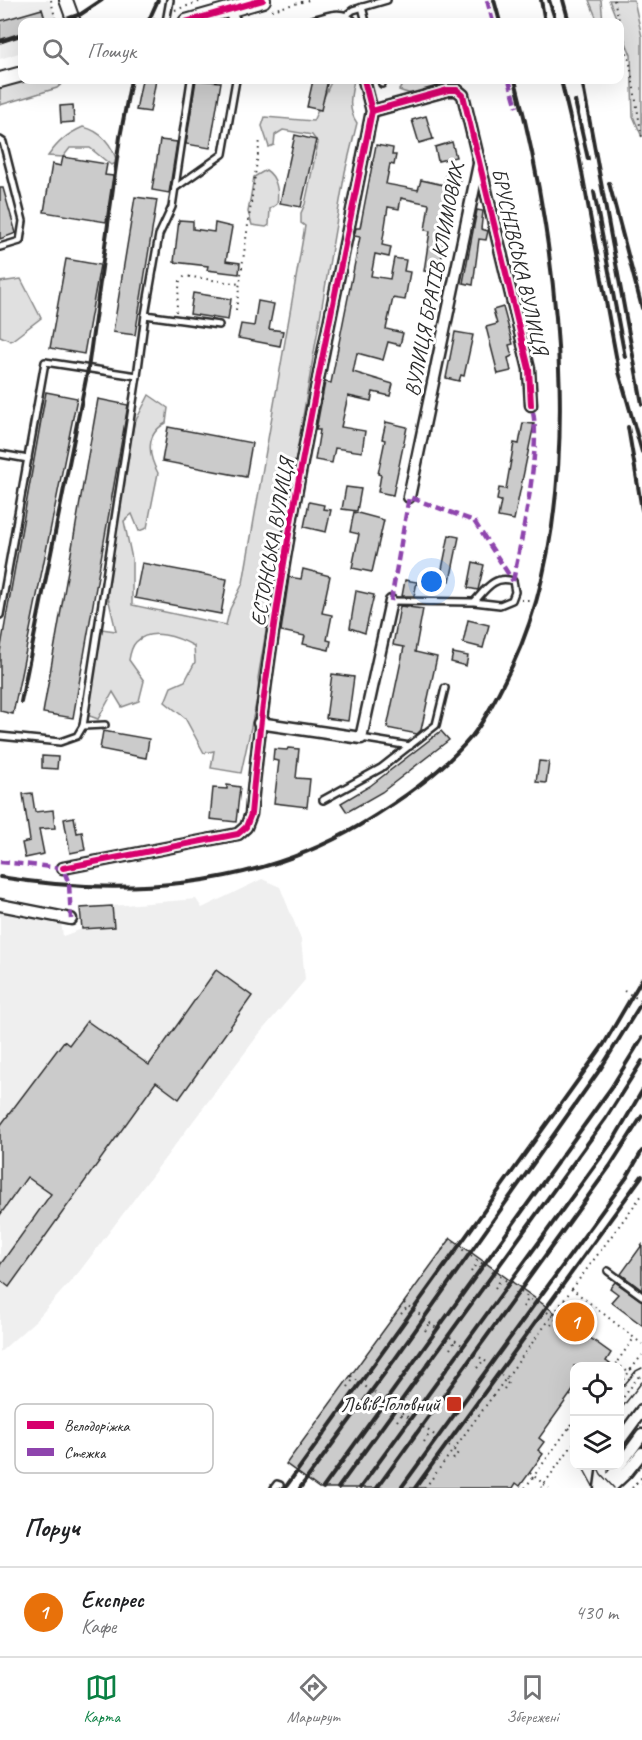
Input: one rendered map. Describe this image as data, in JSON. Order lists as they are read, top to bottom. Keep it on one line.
{"streets":{"street":["БРУСНІВСЬКА ВУЛИЦЯ","ВУЛИЦЯ БРАТІВ КЛИМОВИХ","ЕСТОНСЬКА ВУЛИЦЯ"]},"crossings":[["БРУСНІВСЬКА ВУЛИЦЯ","ВУЛИЦЯ БРАТІВ КЛИМОВИХ"],["ВУЛИЦЯ БРАТІВ КЛИМОВИХ","ЕСТОНСЬКА ВУЛИЦЯ"]],"places":{"transit":["Львів-Головний"]},"legend":["Велодоріжка","Стежка"],"page":{"search":"Пошук","pins":"1","heading":"Поруч","list":[{"mark":"1","name":"Експрес","note":"Кафе","value":"430 m"}],"nav":["Карта","Маршрут","Збережені"]}}
